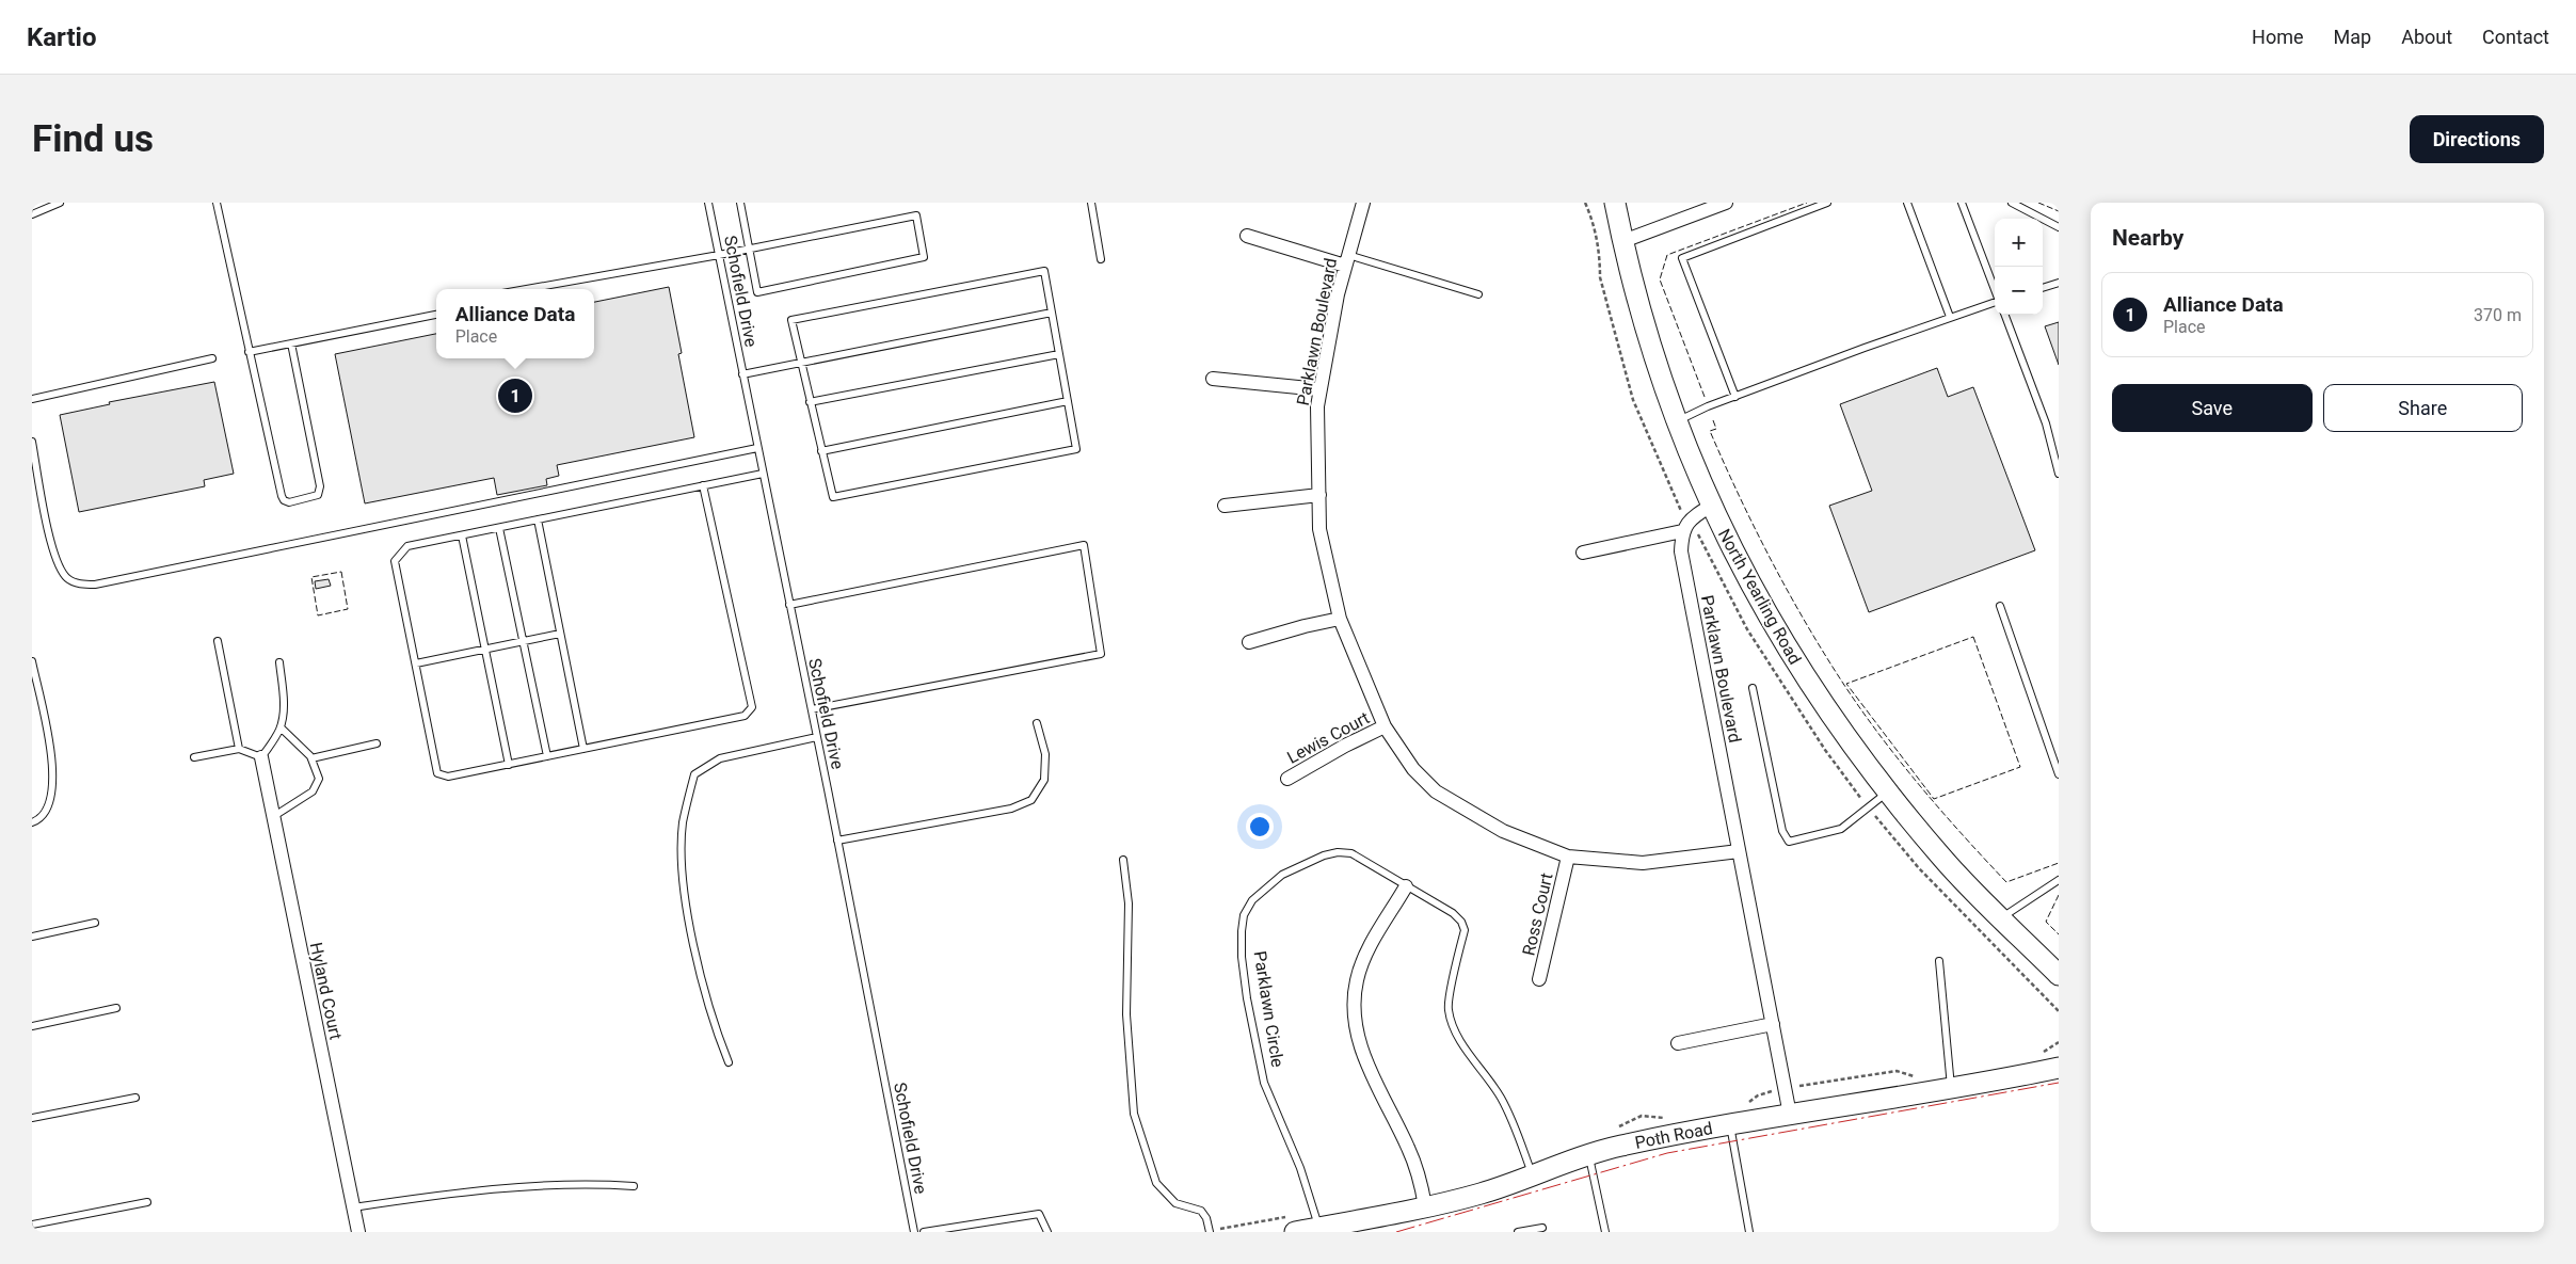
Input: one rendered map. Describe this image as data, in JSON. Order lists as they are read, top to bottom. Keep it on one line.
{"streets":{"main road":["North Yearling Road","Poth Road"],"street":["Parklawn Boulevard","Lewis Court","Ross Court","Hyland Court"],"lane":["Schofield Drive","Parklawn Circle"]},"crossings":[["Parklawn Boulevard","Lewis Court"],["Parklawn Boulevard","Ross Court"],["Parklawn Boulevard","Poth Road"],["Parklawn Circle","Poth Road"]],"page":{"header":"Kartio","nav":["Home","Map","About","Contact"],"buttons":["Directions",["Save","Share"]],"title":"Find us","heading":"Nearby","map_buttons":["+","−"],"list":[{"mark":"1","name":"Alliance Data","note":"Place","value":"370 m"}],"popup":["Alliance Data","Place"],"pins":"1"}}
